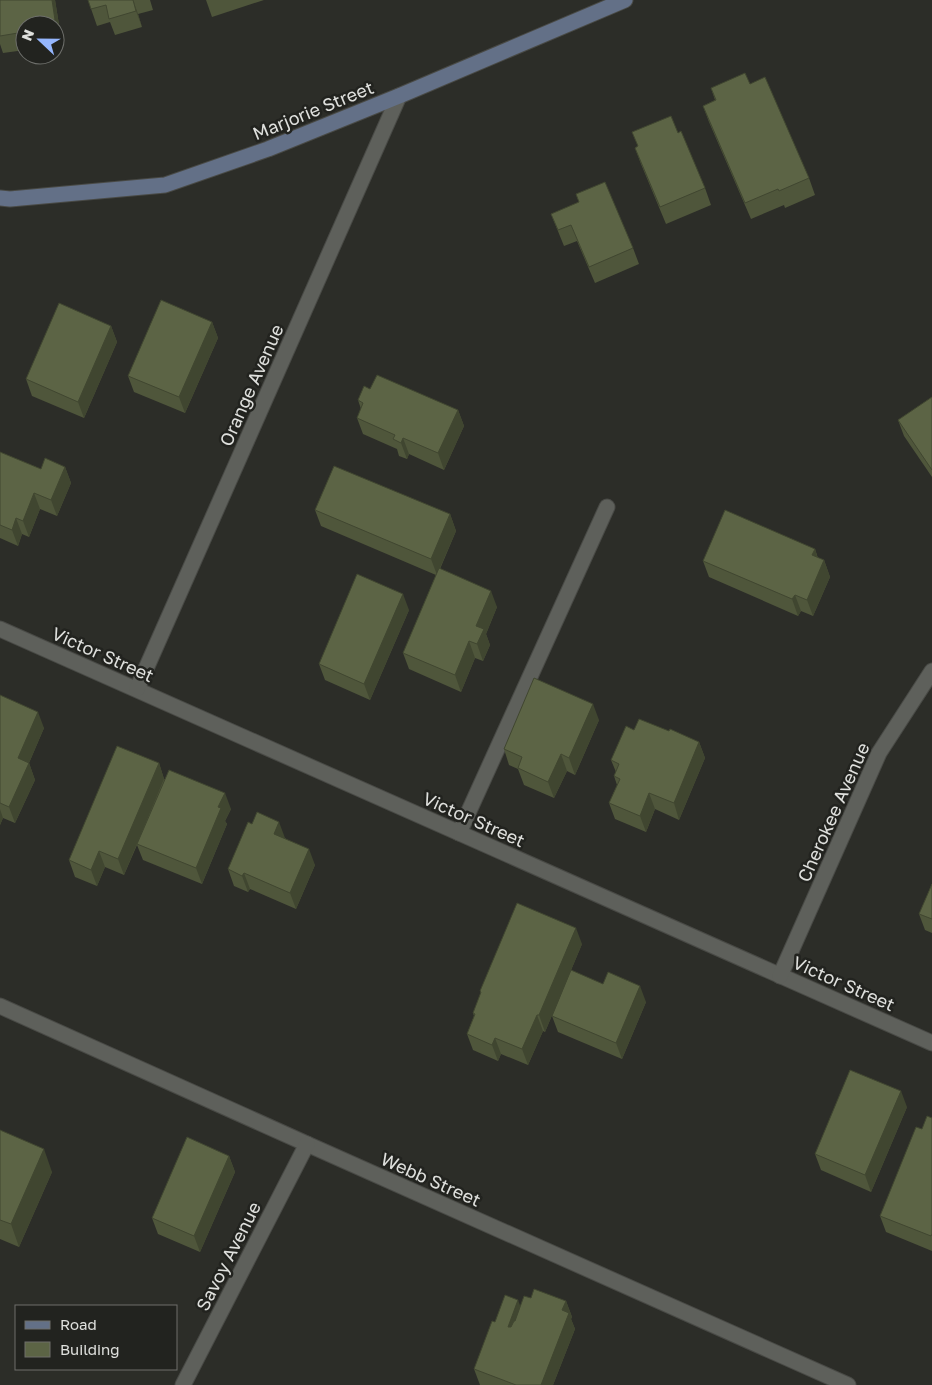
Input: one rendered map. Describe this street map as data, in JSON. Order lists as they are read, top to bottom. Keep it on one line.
{"streets":{"street":["Marjorie Street","Orange Avenue","Victor Street","Cherokee Avenue","Webb Street","Savoy Avenue"]},"crossings":[["Marjorie Street","Orange Avenue"],["Orange Avenue","Victor Street"],["Victor Street","Cherokee Avenue"],["Webb Street","Savoy Avenue"]],"legend":["Road","Building"],"north":"left"}
